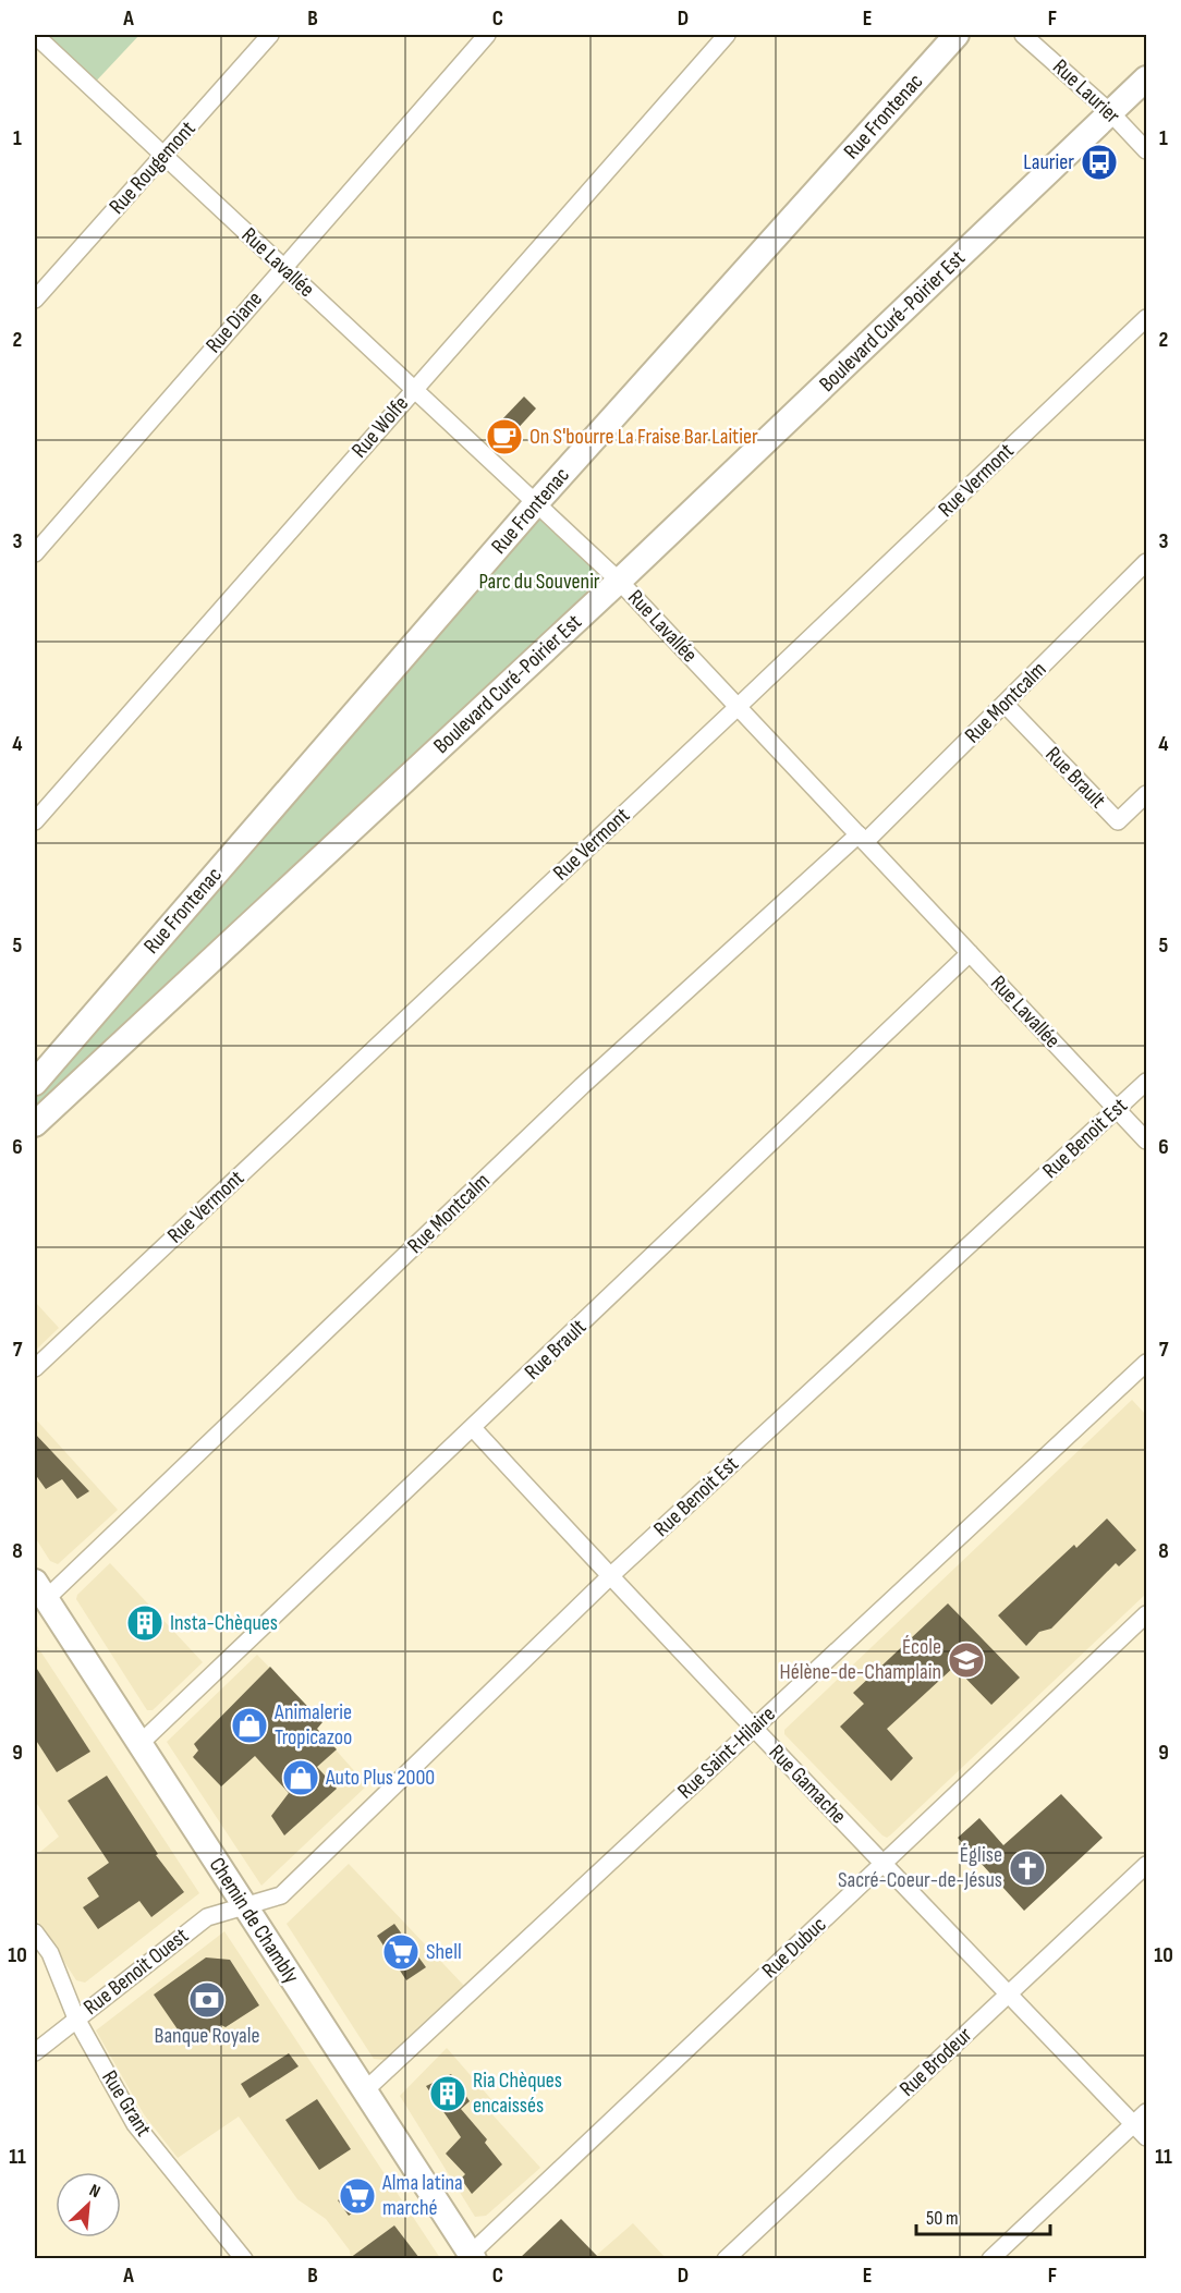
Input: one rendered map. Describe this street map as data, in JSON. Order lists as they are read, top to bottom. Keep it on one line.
{"streets":{"main road":["Rue Frontenac","Boulevard Curé-Poirier Est","Chemin de Chambly"],"street":["Rue Laurier","Rue Rougemont","Rue Lavallée","Rue Diane","Rue Wolfe","Rue Vermont","Rue Montcalm","Rue Brault","Rue Benoit Est","Rue Saint-Hilaire","Rue Gamache","Rue Dubuc","Rue Benoit Ouest","Rue Brodeur","Rue Grant"]},"crossings":[["Rue Laurier","Boulevard Curé-Poirier Est"],["Rue Frontenac","Rue Lavallée"],["Rue Rougemont","Rue Lavallée"],["Rue Lavallée","Boulevard Curé-Poirier Est"],["Rue Lavallée","Rue Diane"],["Rue Lavallée","Rue Wolfe"],["Rue Lavallée","Rue Vermont"],["Rue Lavallée","Rue Montcalm"],["Rue Lavallée","Rue Brault"],["Rue Lavallée","Rue Benoit Est"],["Rue Montcalm","Rue Brault"],["Rue Montcalm","Chemin de Chambly"],["Rue Brault","Rue Gamache"],["Rue Brault","Chemin de Chambly"],["Rue Benoit Est","Rue Gamache"],["Rue Benoit Est","Chemin de Chambly"],["Rue Benoit Est","Rue Benoit Ouest"],["Rue Saint-Hilaire","Rue Gamache"],["Rue Saint-Hilaire","Chemin de Chambly"],["Rue Gamache","Rue Dubuc"],["Rue Gamache","Rue Brodeur"],["Chemin de Chambly","Rue Dubuc"],["Chemin de Chambly","Rue Benoit Ouest"],["Rue Benoit Ouest","Rue Grant"]],"parks":["Parc du Souvenir"],"places":{"bus stop":["Laurier"],"cafe":["On S'bourre La Fraise Bar Laitier"],"building":["Insta-Chèques","Ria Chèques encaissés"],"school or university":["École Hélène-de-Champlain"],"shop":["Animalerie Tropicazoo","Auto Plus 2000"],"church":["Église Sacré-Coeur-de-Jésus"],"supermarket":["Shell","Alma latina marché"],"bank":["Banque Royale"]},"scale_bar":"50 m","north":"top right","grid":{"columns":["A","B","C","D","E","F"],"rows":["1","2","3","4","5","6","7","8","9","10","11"]}}
